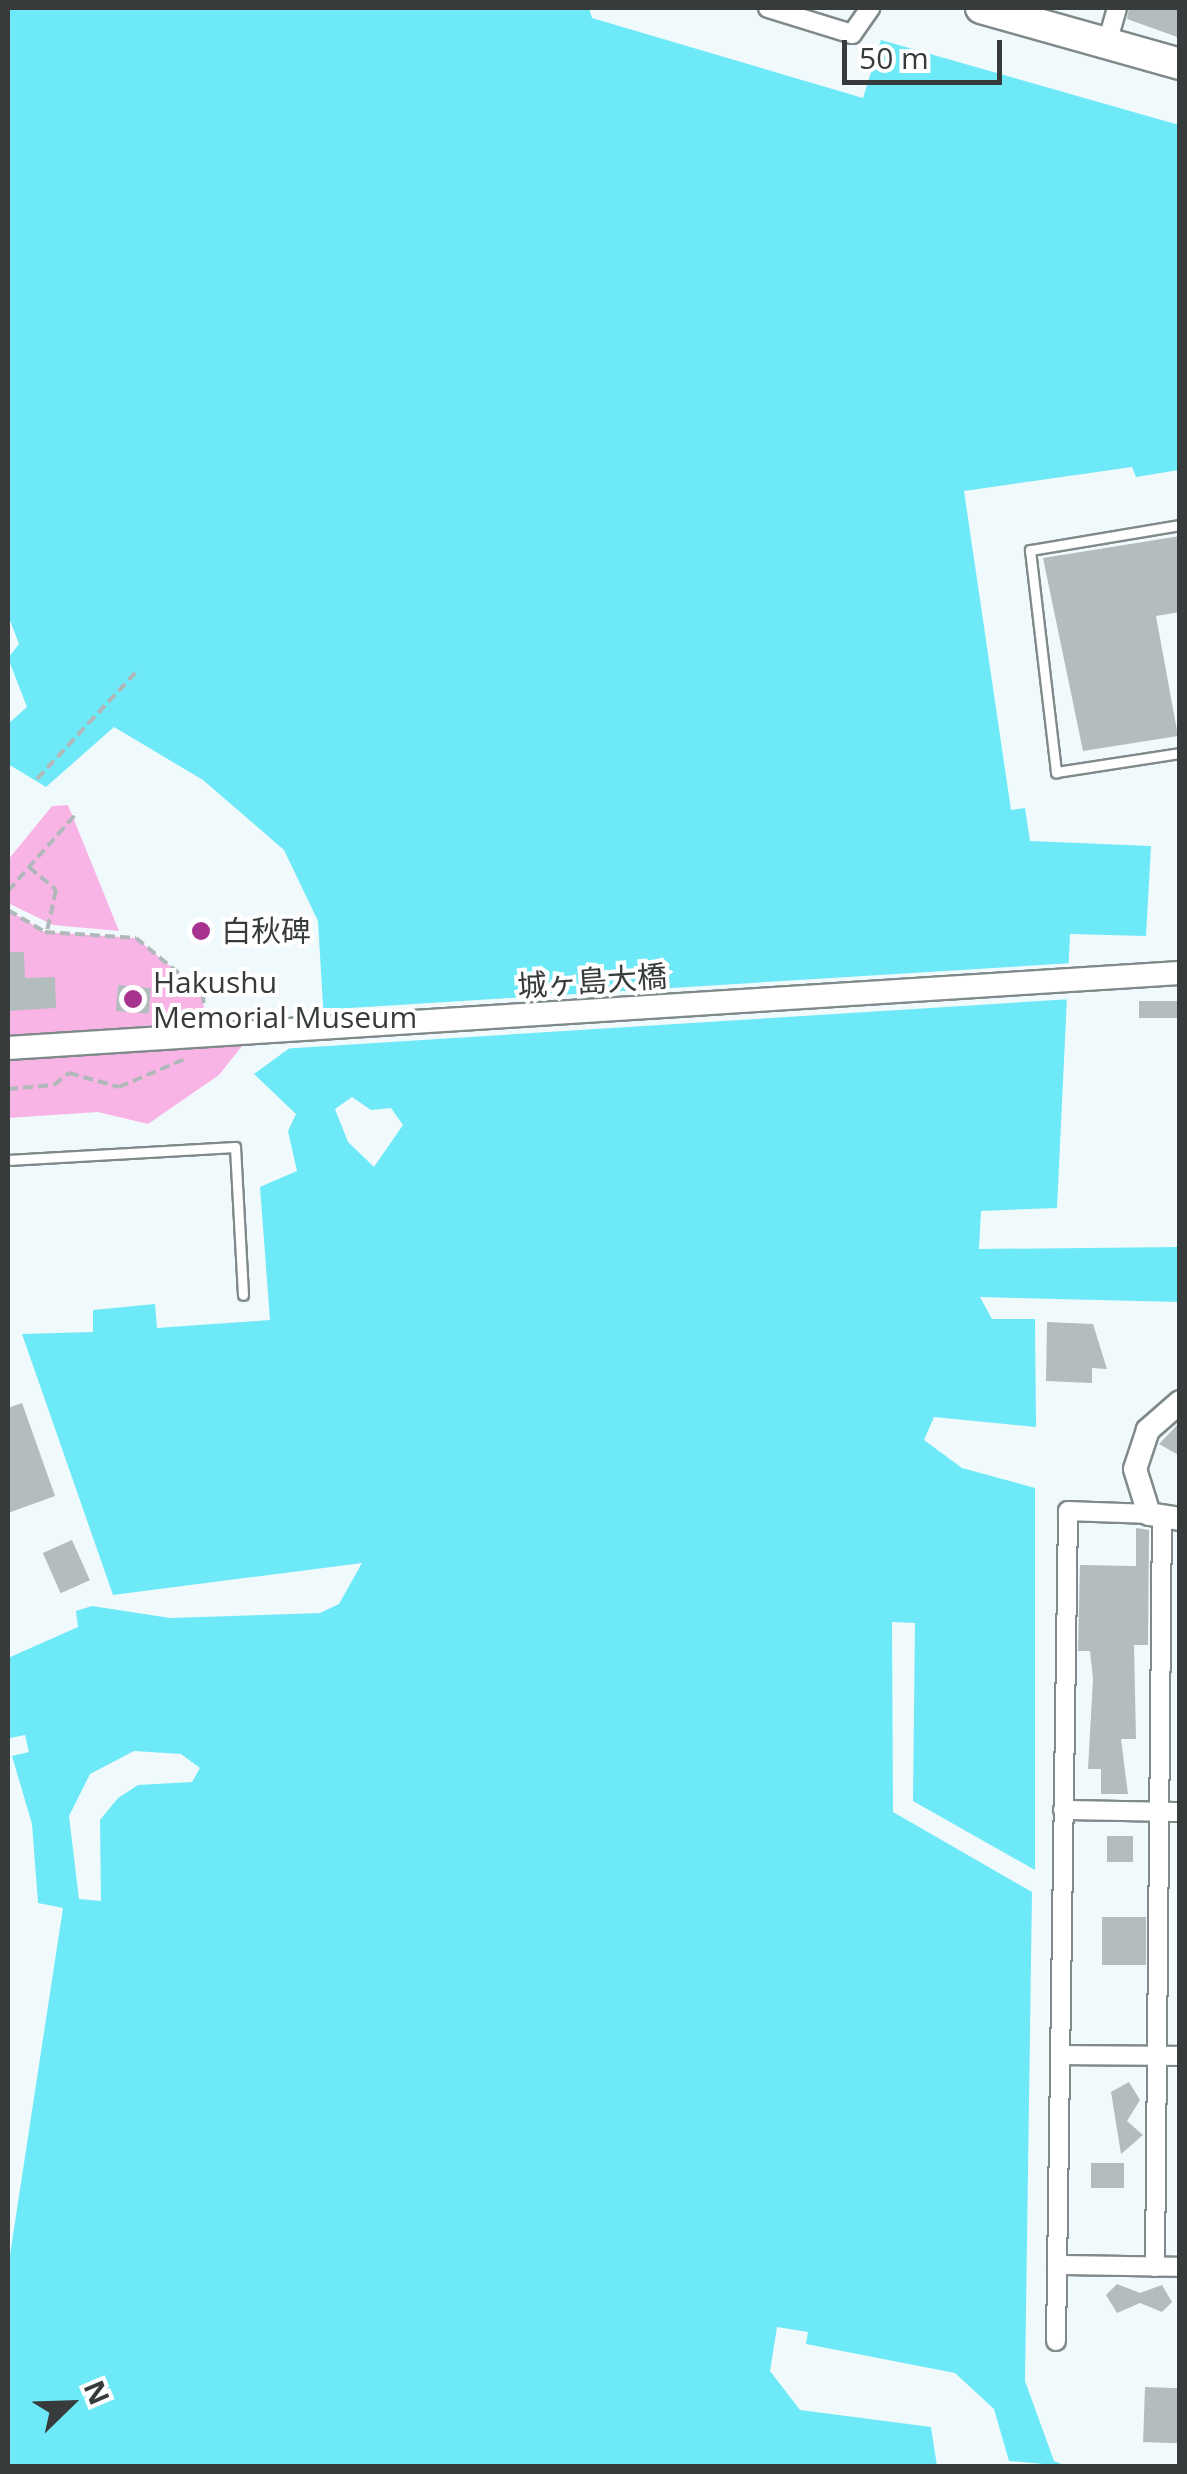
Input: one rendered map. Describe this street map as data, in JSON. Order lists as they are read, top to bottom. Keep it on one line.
{"streets":{"street":["城ヶ島大橋"]},"places":["白秋碑","Hakushu Memorial Museum"],"scale_bar":"50 m","north":"top right"}
